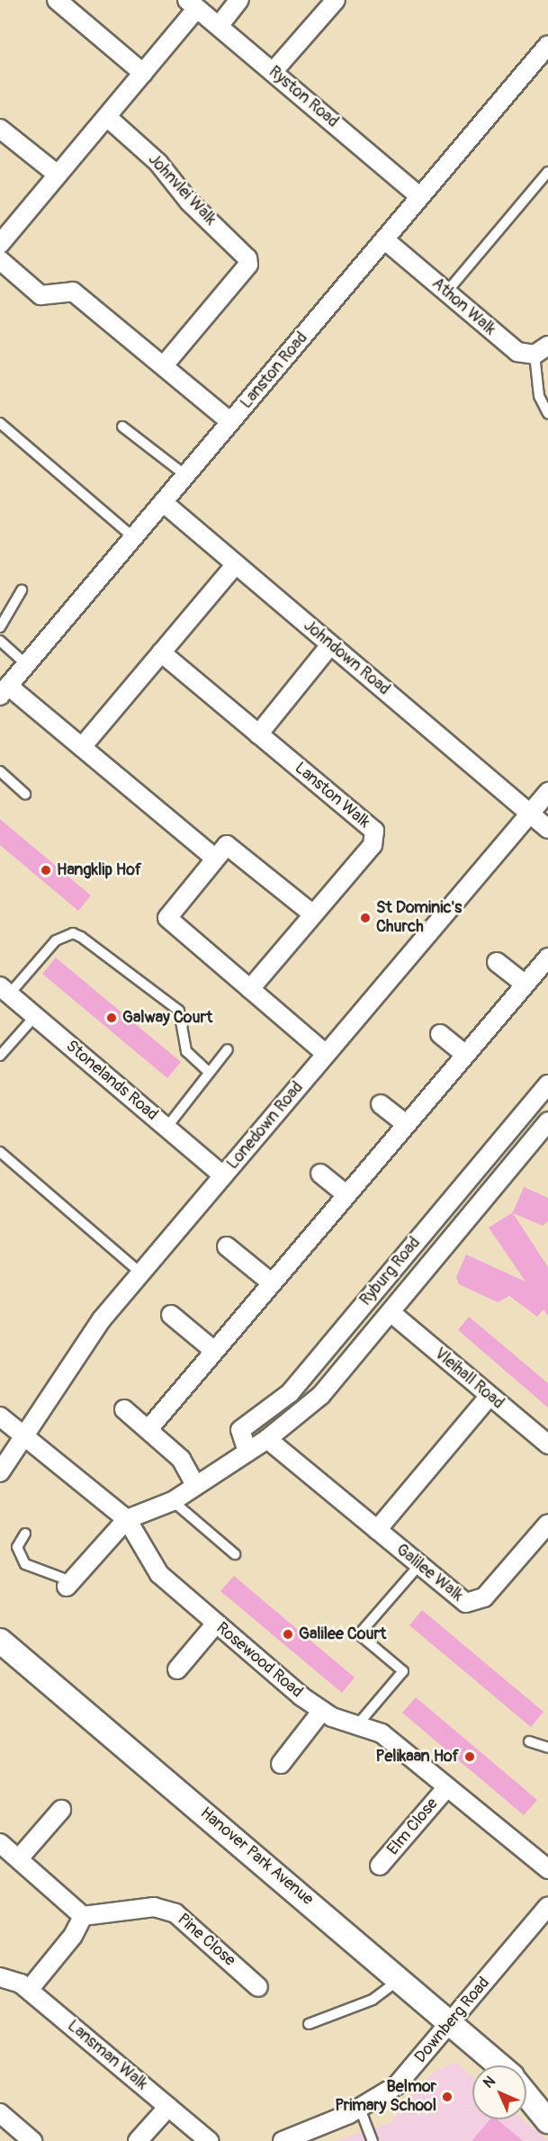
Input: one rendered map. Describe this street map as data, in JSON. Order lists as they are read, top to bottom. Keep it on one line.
{"streets":{"street":["Ryston Road","Johnvlei Walk","Athon Walk","Lanston Road","Johndown Road","Lanston Walk","Stonelands Road","Lonedown Road","Ryburg Road","Vleihall Road","Galilee Walk","Rosewood Road","Elm Close","Hanover Park Avenue","Pine Close","Downberg Road","Lansman Walk"]},"crossings":[["Ryston Road","Lanston Road"],["Athon Walk","Lanston Road"],["Lanston Road","Johndown Road"],["Johndown Road","Lonedown Road"],["Stonelands Road","Lonedown Road"],["Lonedown Road","Rosewood Road"],["Ryburg Road","Vleihall Road"],["Ryburg Road","Galilee Walk"],["Ryburg Road","Rosewood Road"],["Rosewood Road","Elm Close"],["Hanover Park Avenue","Downberg Road"]],"places":["Hangklip Hof","St Dominic's Church","Galway Court","Galilee Court","Pelikaan Hof","Belmor Primary School"],"north":"top left"}
